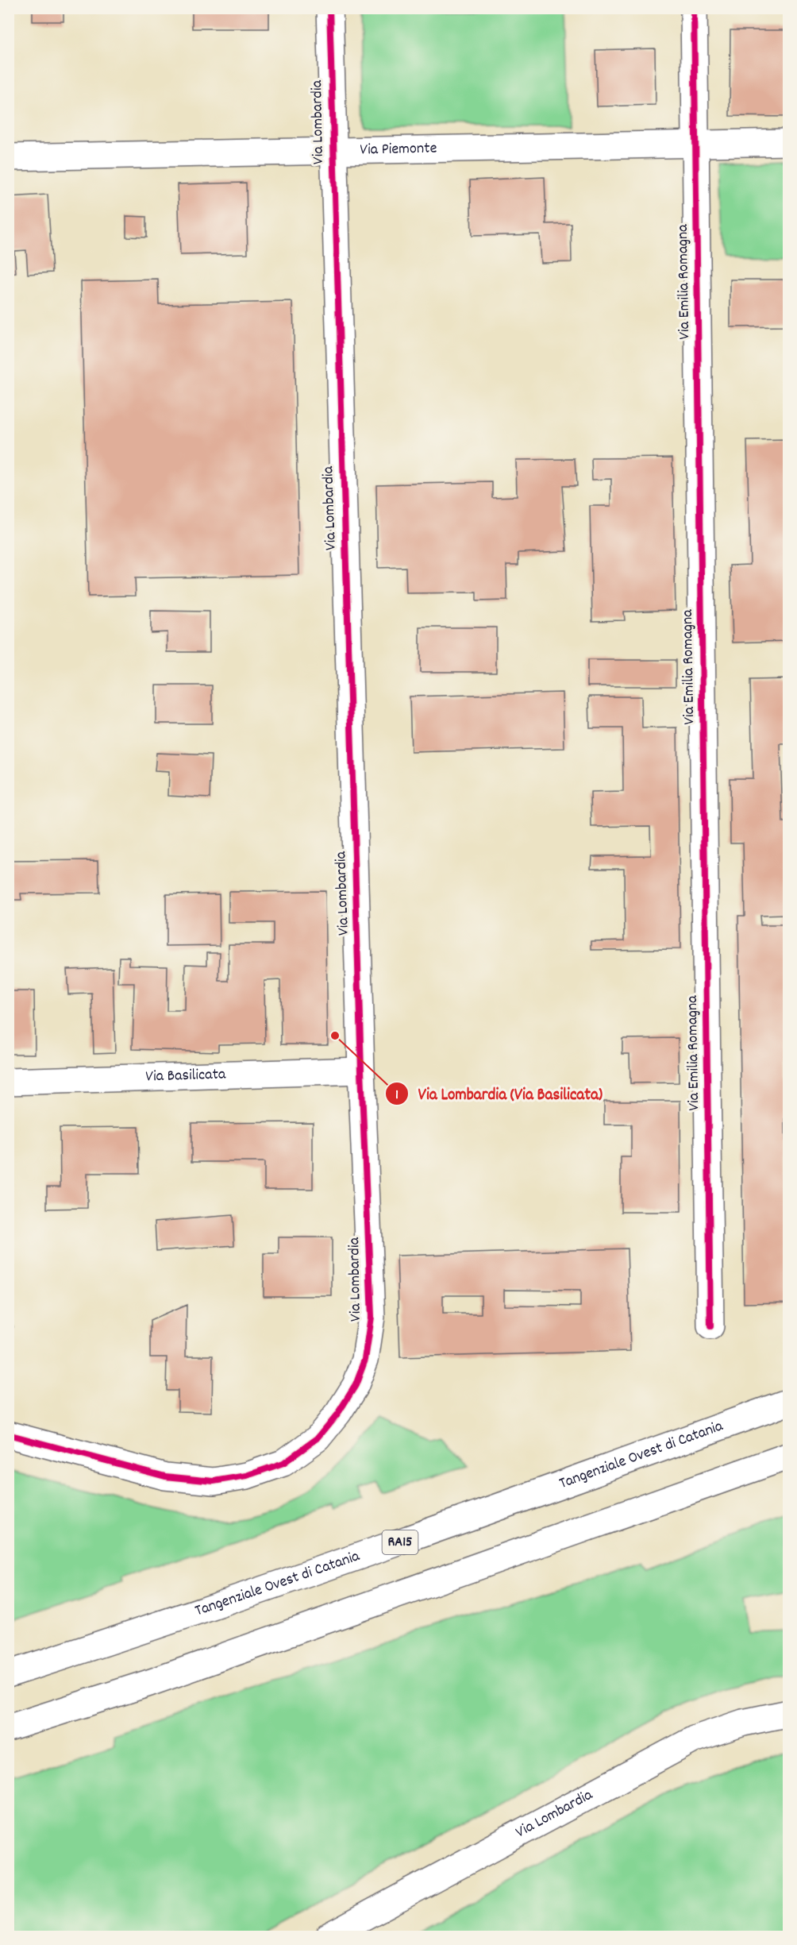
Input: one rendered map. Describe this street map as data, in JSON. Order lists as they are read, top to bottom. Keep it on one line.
{"streets":{"main road":["Via Lombardia","Via Piemonte","Via Emilia Romagna","Via Basilicata","Tangenziale Ovest di Catania","RA15"]},"crossings":[["Via Lombardia","Via Piemonte"],["Via Lombardia","Via Basilicata"],["Via Piemonte","Via Emilia Romagna"]],"places":["Via Lombardia (Via Basilicata)"]}
